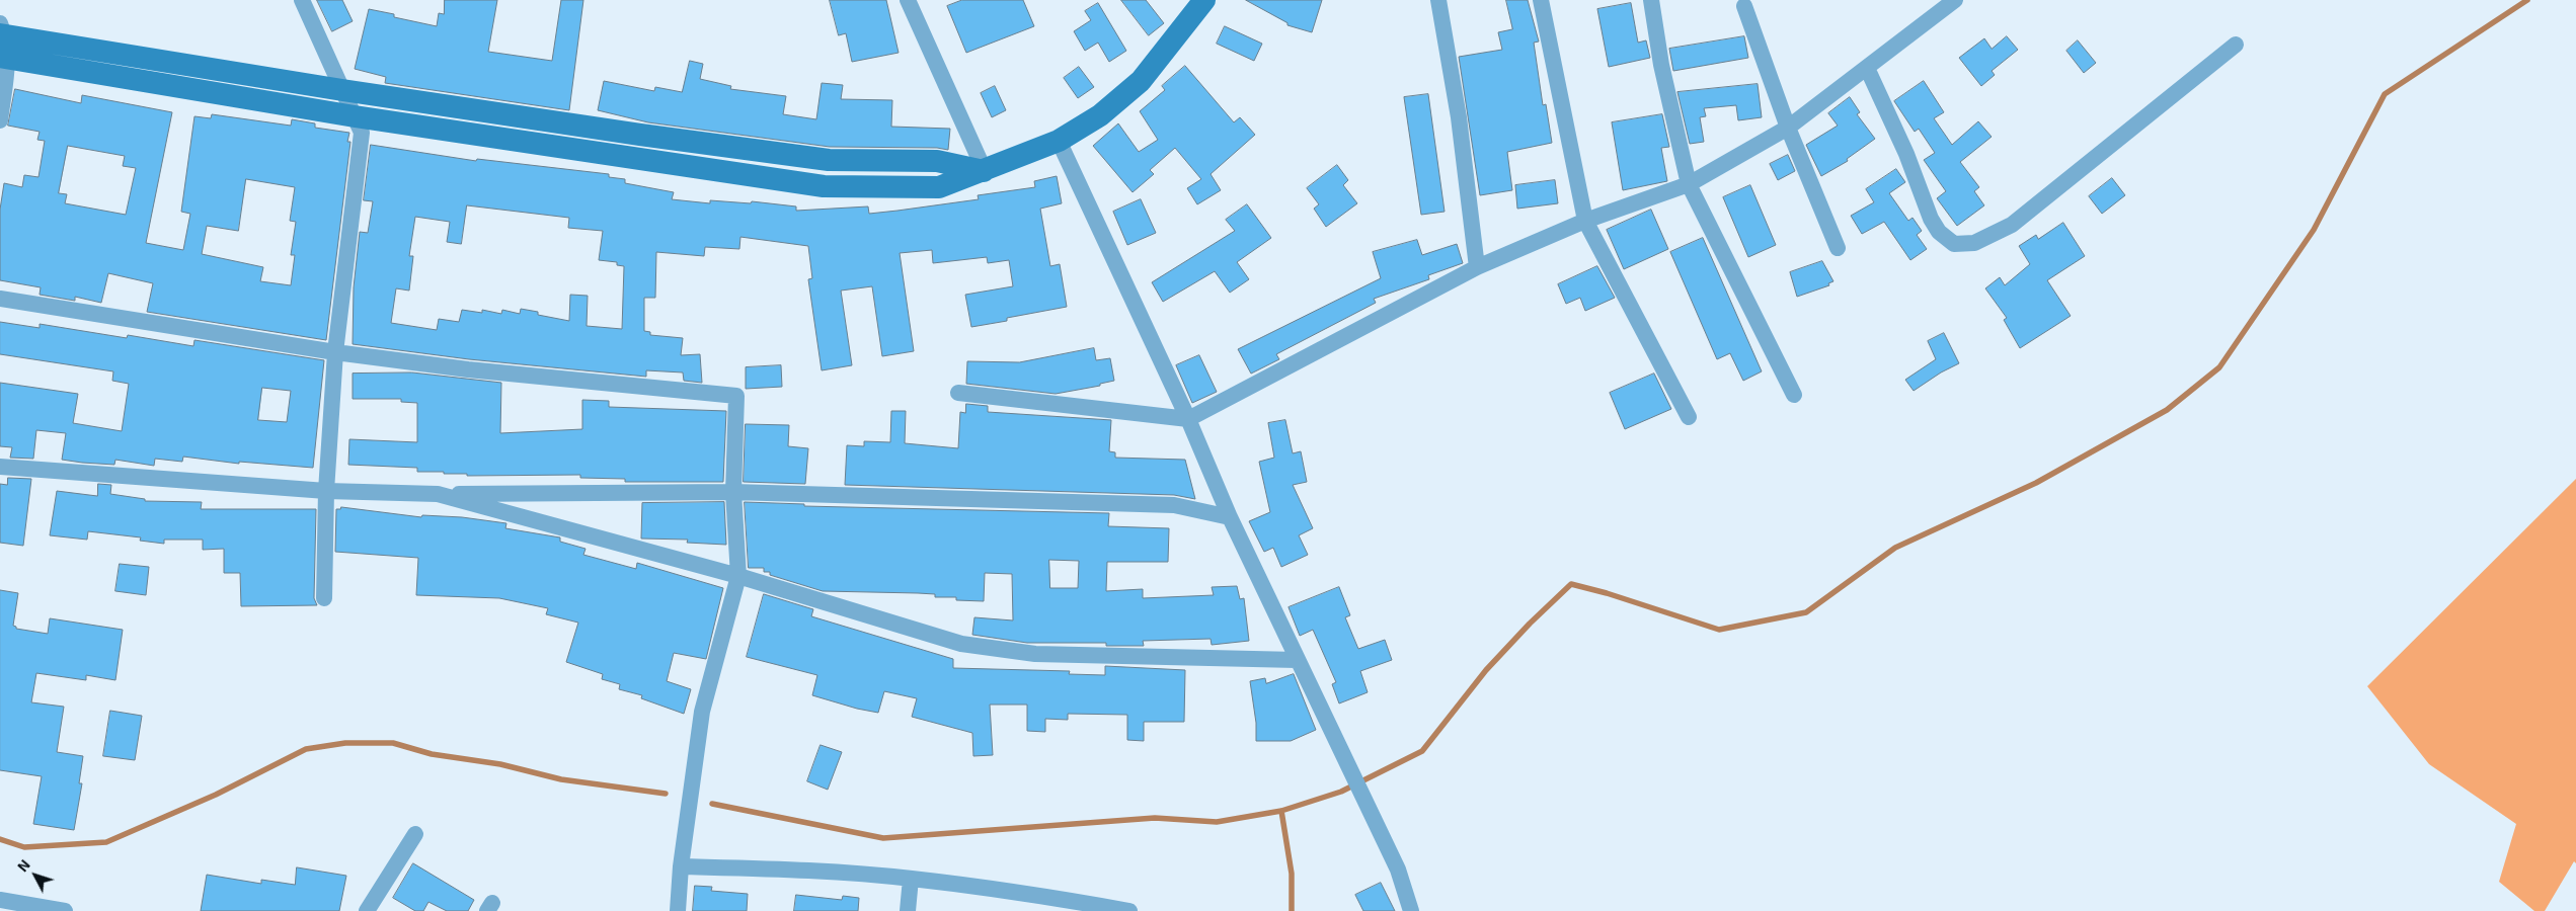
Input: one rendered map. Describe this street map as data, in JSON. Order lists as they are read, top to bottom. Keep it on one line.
{"north":"top left"}
